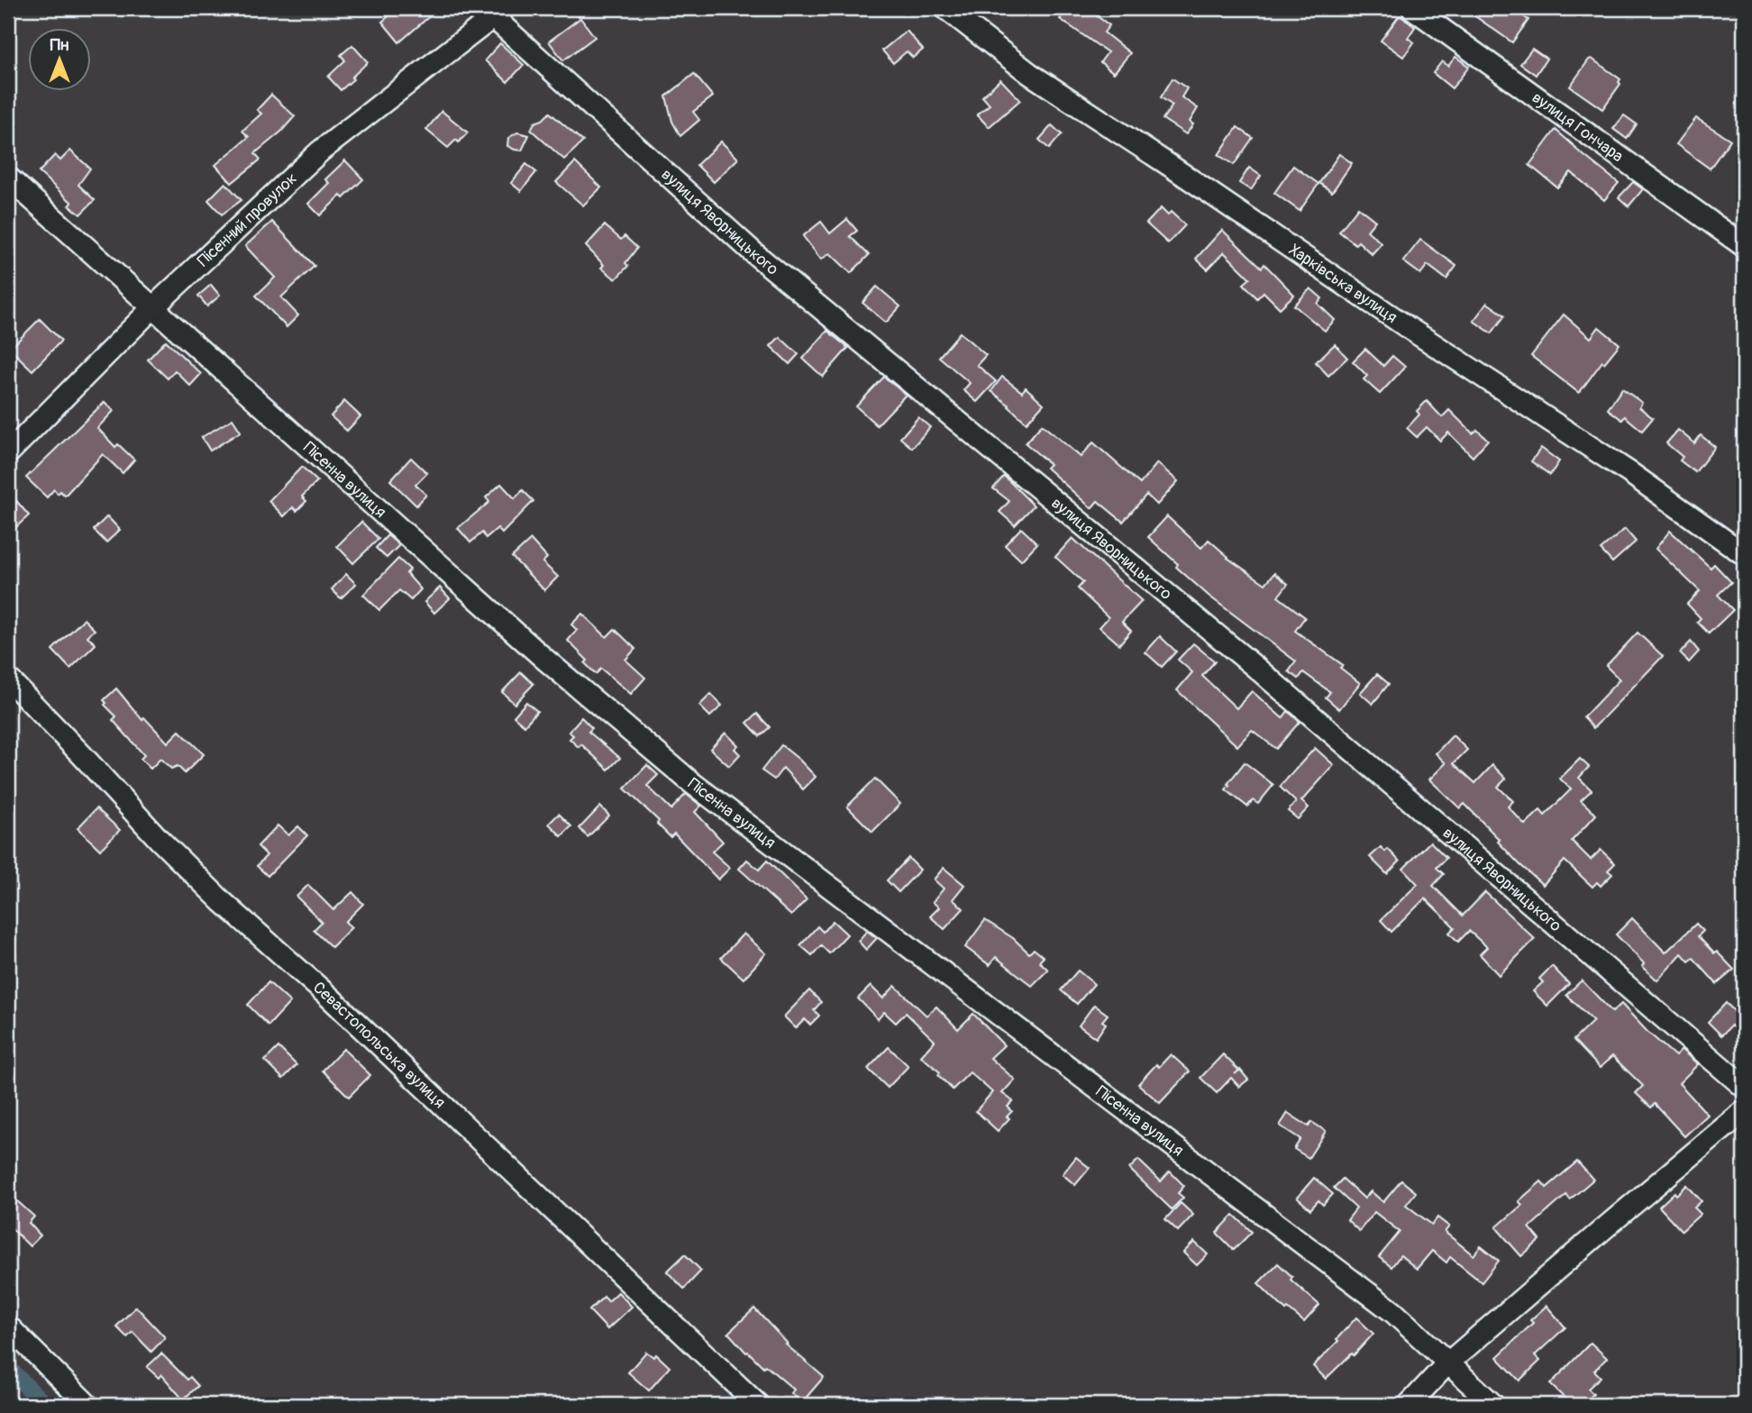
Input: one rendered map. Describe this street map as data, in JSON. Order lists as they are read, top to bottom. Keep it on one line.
{"streets":{"street":["вулиця Гончара","Пісенний провулок","вулиця Яворницького","Харківська вулиця","Пісенна вулиця","Севастопольська вулиця"]},"crossings":[["Пісенний провулок","вулиця Яворницького"],["Пісенний провулок","Пісенна вулиця"]],"north":"top"}
